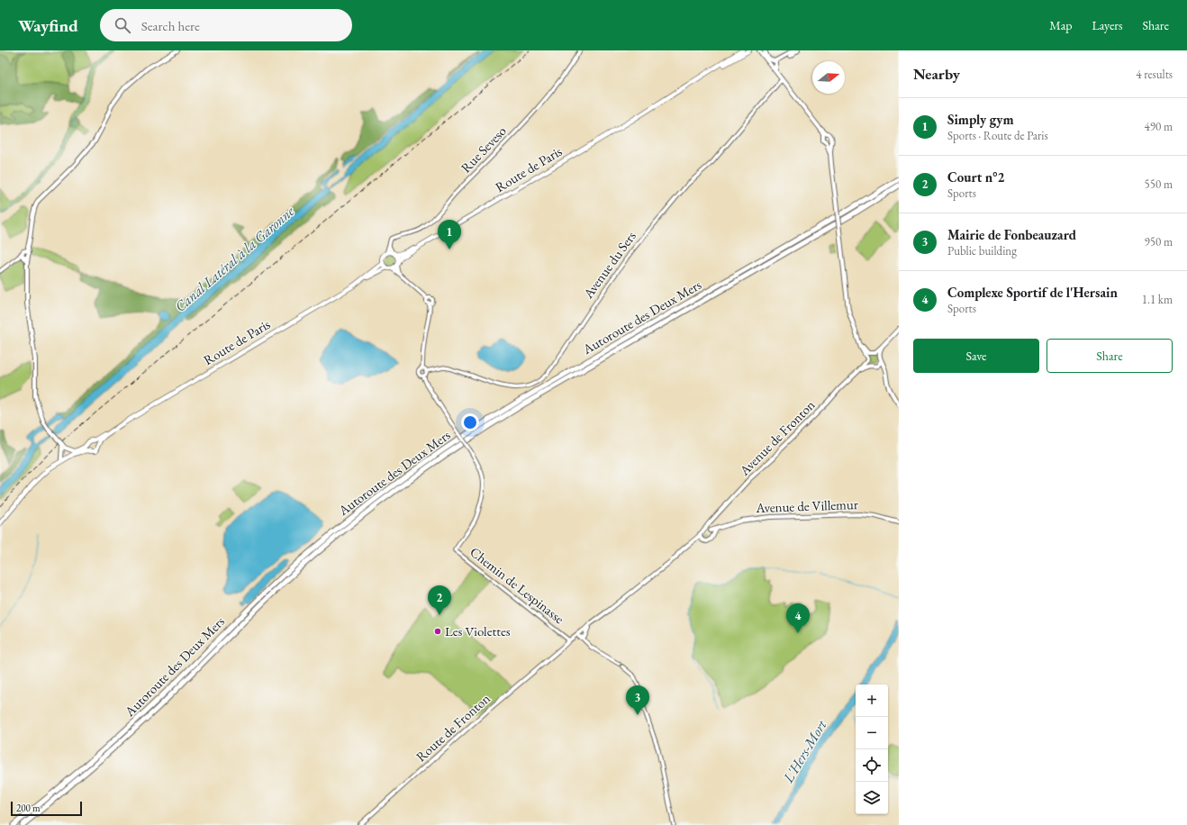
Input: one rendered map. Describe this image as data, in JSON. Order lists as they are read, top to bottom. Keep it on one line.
{"streets":{"highway":["Autoroute des Deux Mers"],"main road":["Route de Paris","Avenue de Fronton","Avenue de Villemur","Route de Fronton"],"street":["Rue Seveso","Avenue du Sers","Chemin de Lespinasse"]},"crossings":[["Avenue du Sers","Chemin de Lespinasse"],["Avenue de Fronton","Avenue de Villemur"]],"water":["Canal Latéral à la Garonne","L'Hers-Mort"],"places":["Les Violettes"],"scale_bar":"200 m","north":"right","page":{"header":"Wayfind","search":"Search here","nav":["Map","Layers","Share"],"heading":["Nearby","4 results"],"list":[{"mark":"1","name":"Simply gym","note":"Sports · Route de Paris","value":"490 m"},{"mark":"2","name":"Court n°2","note":"Sports","value":"550 m"},{"mark":"3","name":"Mairie de Fonbeauzard","note":"Public building","value":"950 m"},{"mark":"4","name":"Complexe Sportif de l'Hersain","note":"Sports","value":"1.1 km"}],"pins":["1","2","4","3"],"buttons":["Save","Share"],"map_buttons":["+","−"],"scale":"200 m"}}
